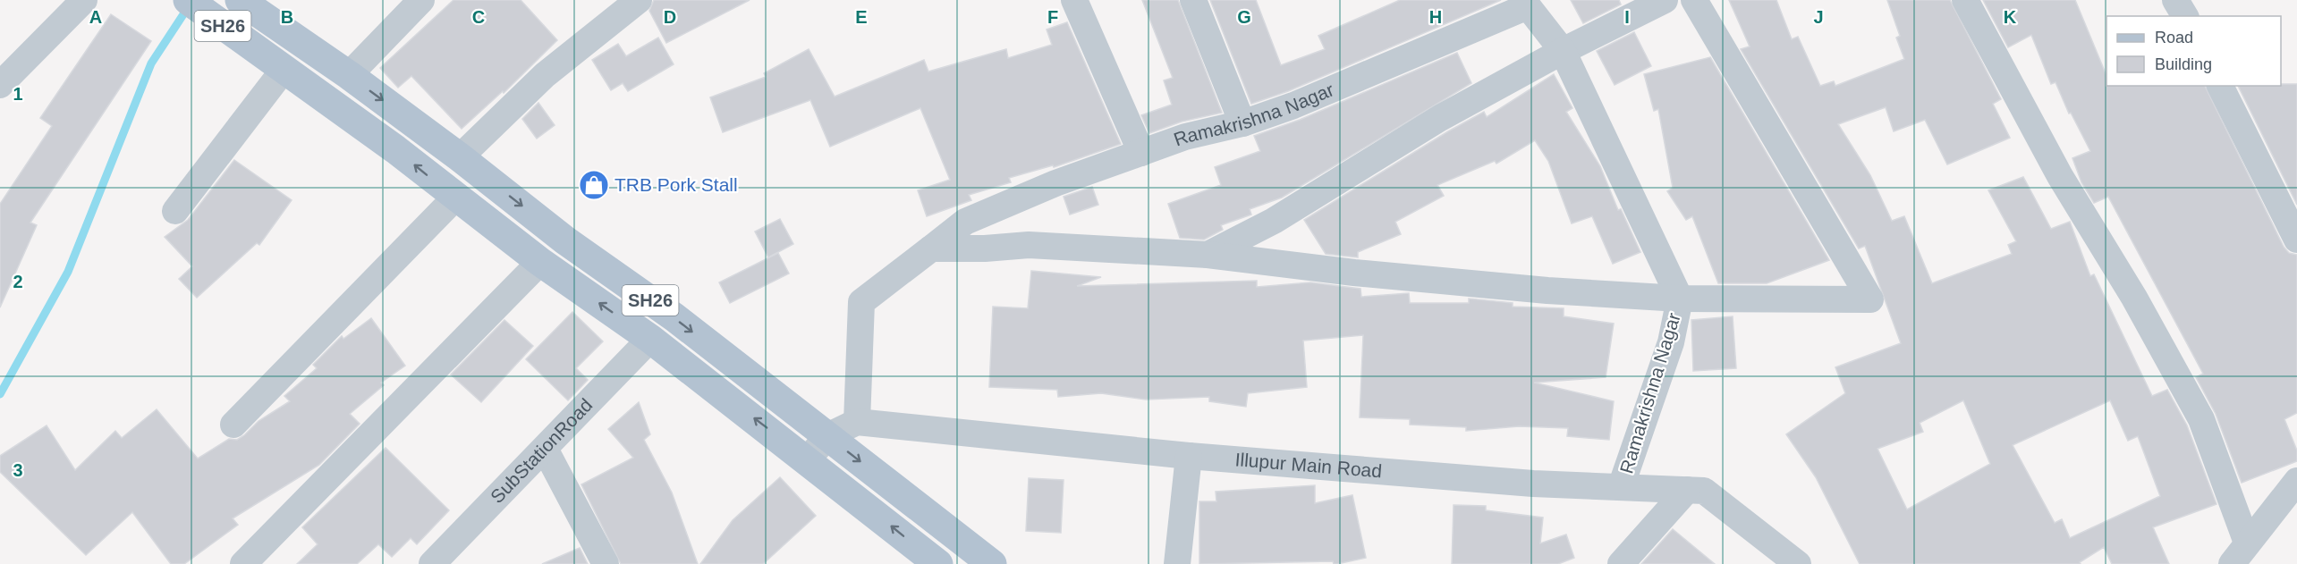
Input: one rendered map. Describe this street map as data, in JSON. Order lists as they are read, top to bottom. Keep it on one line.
{"streets":{"main road":["SH26"],"street":["Ramakrishna Nagar","SubStationRoad","Illupur Main Road"]},"crossings":[["SH26","SubStationRoad"],["Ramakrishna Nagar","Illupur Main Road"]],"places":{"shop":["TRB Pork Stall"]},"legend":["Road","Building"],"grid":{"columns":["A","B","C","D","E","F","G","H","I","J","K"],"rows":["1","2","3"]}}
